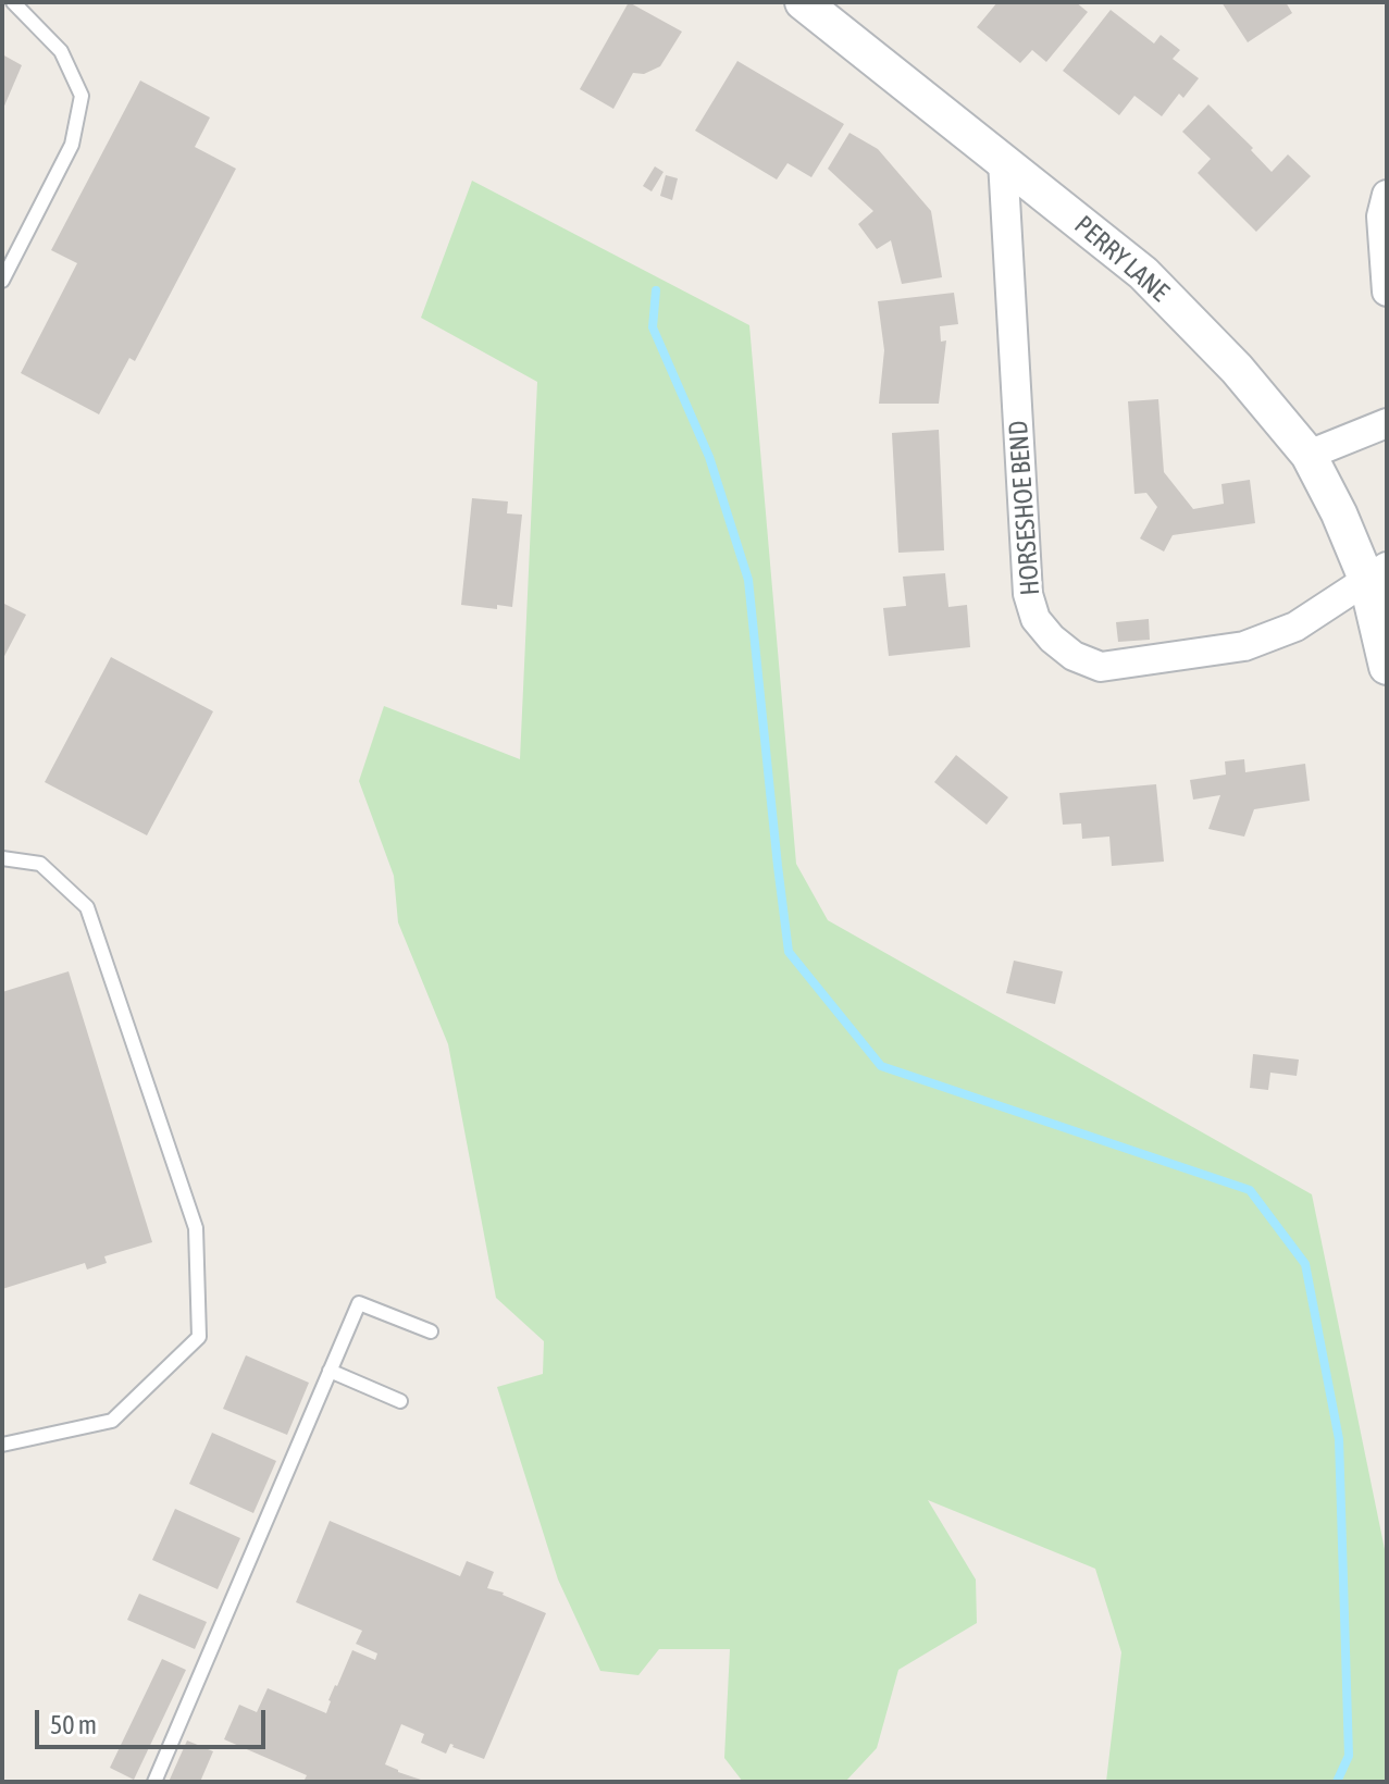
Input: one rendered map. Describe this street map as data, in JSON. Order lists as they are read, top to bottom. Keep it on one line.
{"streets":{"street":["PERRY LANE","HORSESHOE BEND"]},"crossings":[["PERRY LANE","HORSESHOE BEND"]],"scale_bar":"50 m"}
